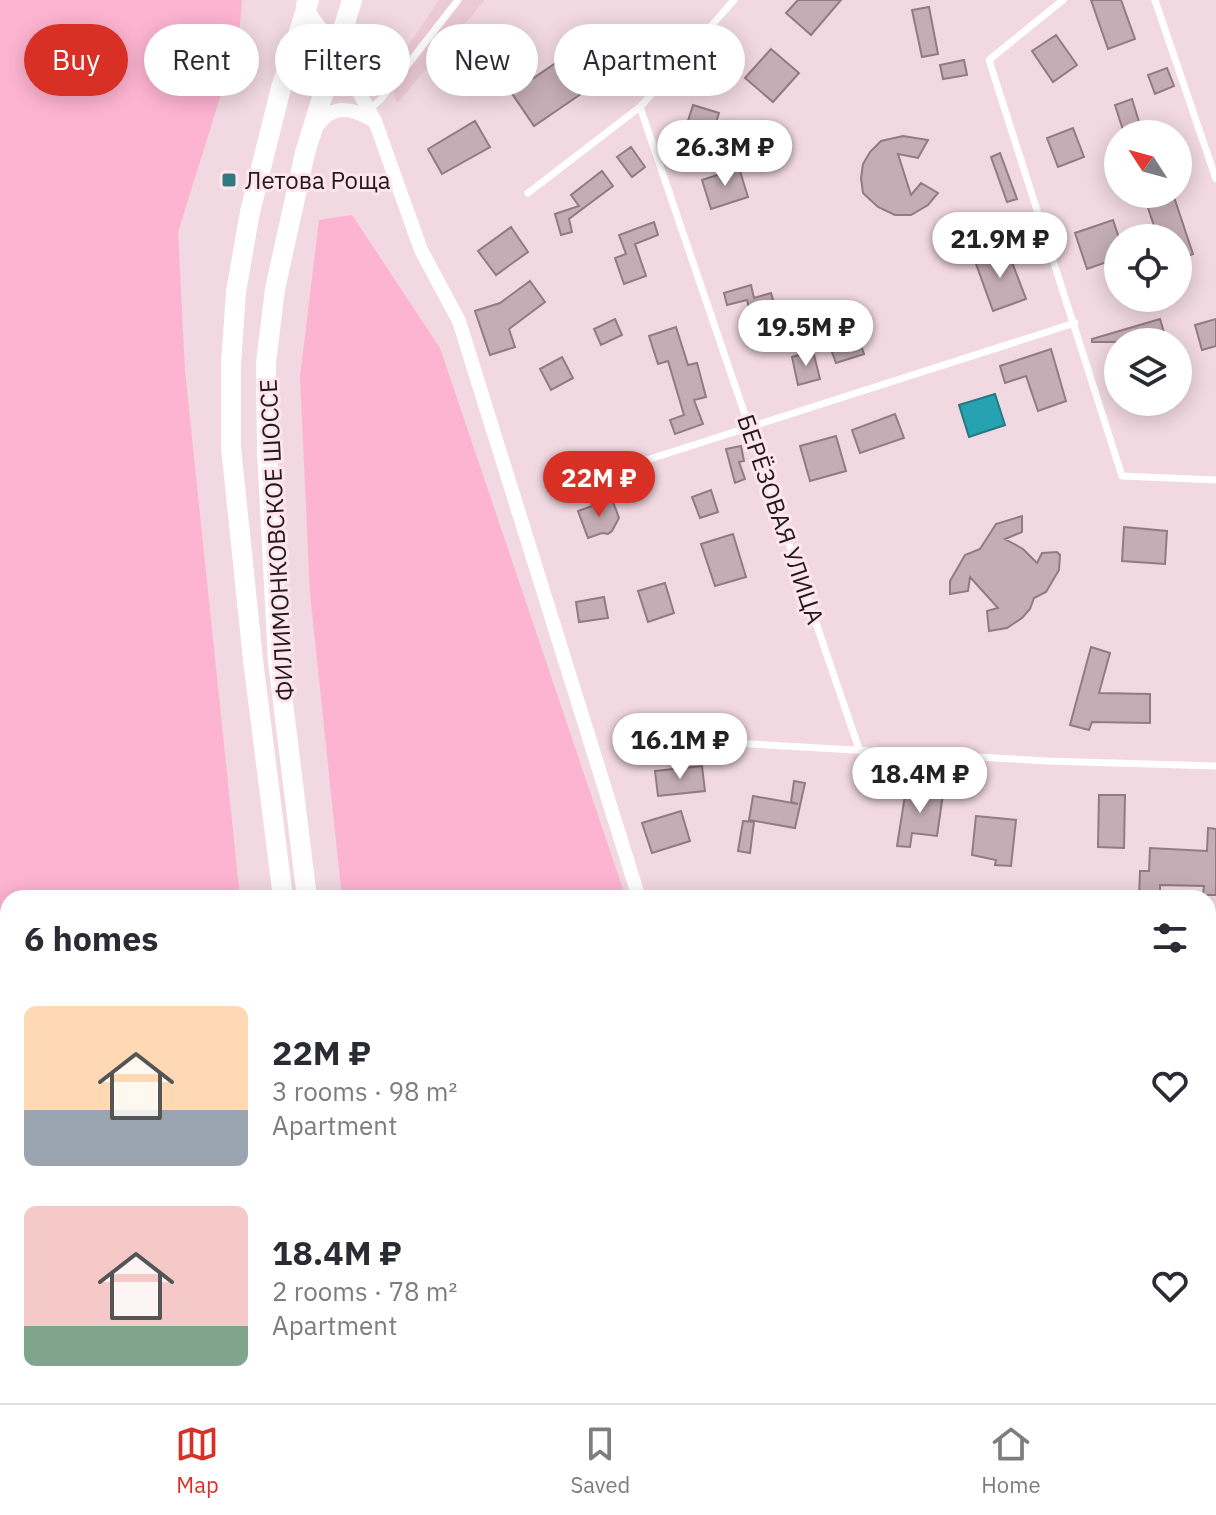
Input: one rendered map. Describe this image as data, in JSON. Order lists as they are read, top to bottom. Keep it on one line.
{"streets":{"main road":["ФИЛИМОНКОВСКОЕ ШОССЕ"],"lane":["БЕРЁЗОВАЯ УЛИЦА"]},"places":{"transit":["Летова Роща"]},"north":"top left","page":{"chip":["Buy","Rent","Filters","New","Apartment"],"price":["26.3M ₽","21.9M ₽","19.5M ₽","22M ₽","16.1M ₽","18.4M ₽"],"heading":"6 homes","list":[{"name":"22M ₽","note":"3 rooms · 98 m² · Apartment"},{"name":"18.4M ₽","note":"2 rooms · 78 m² · Apartment"}],"tabs":["Map","Saved","Home"]}}
